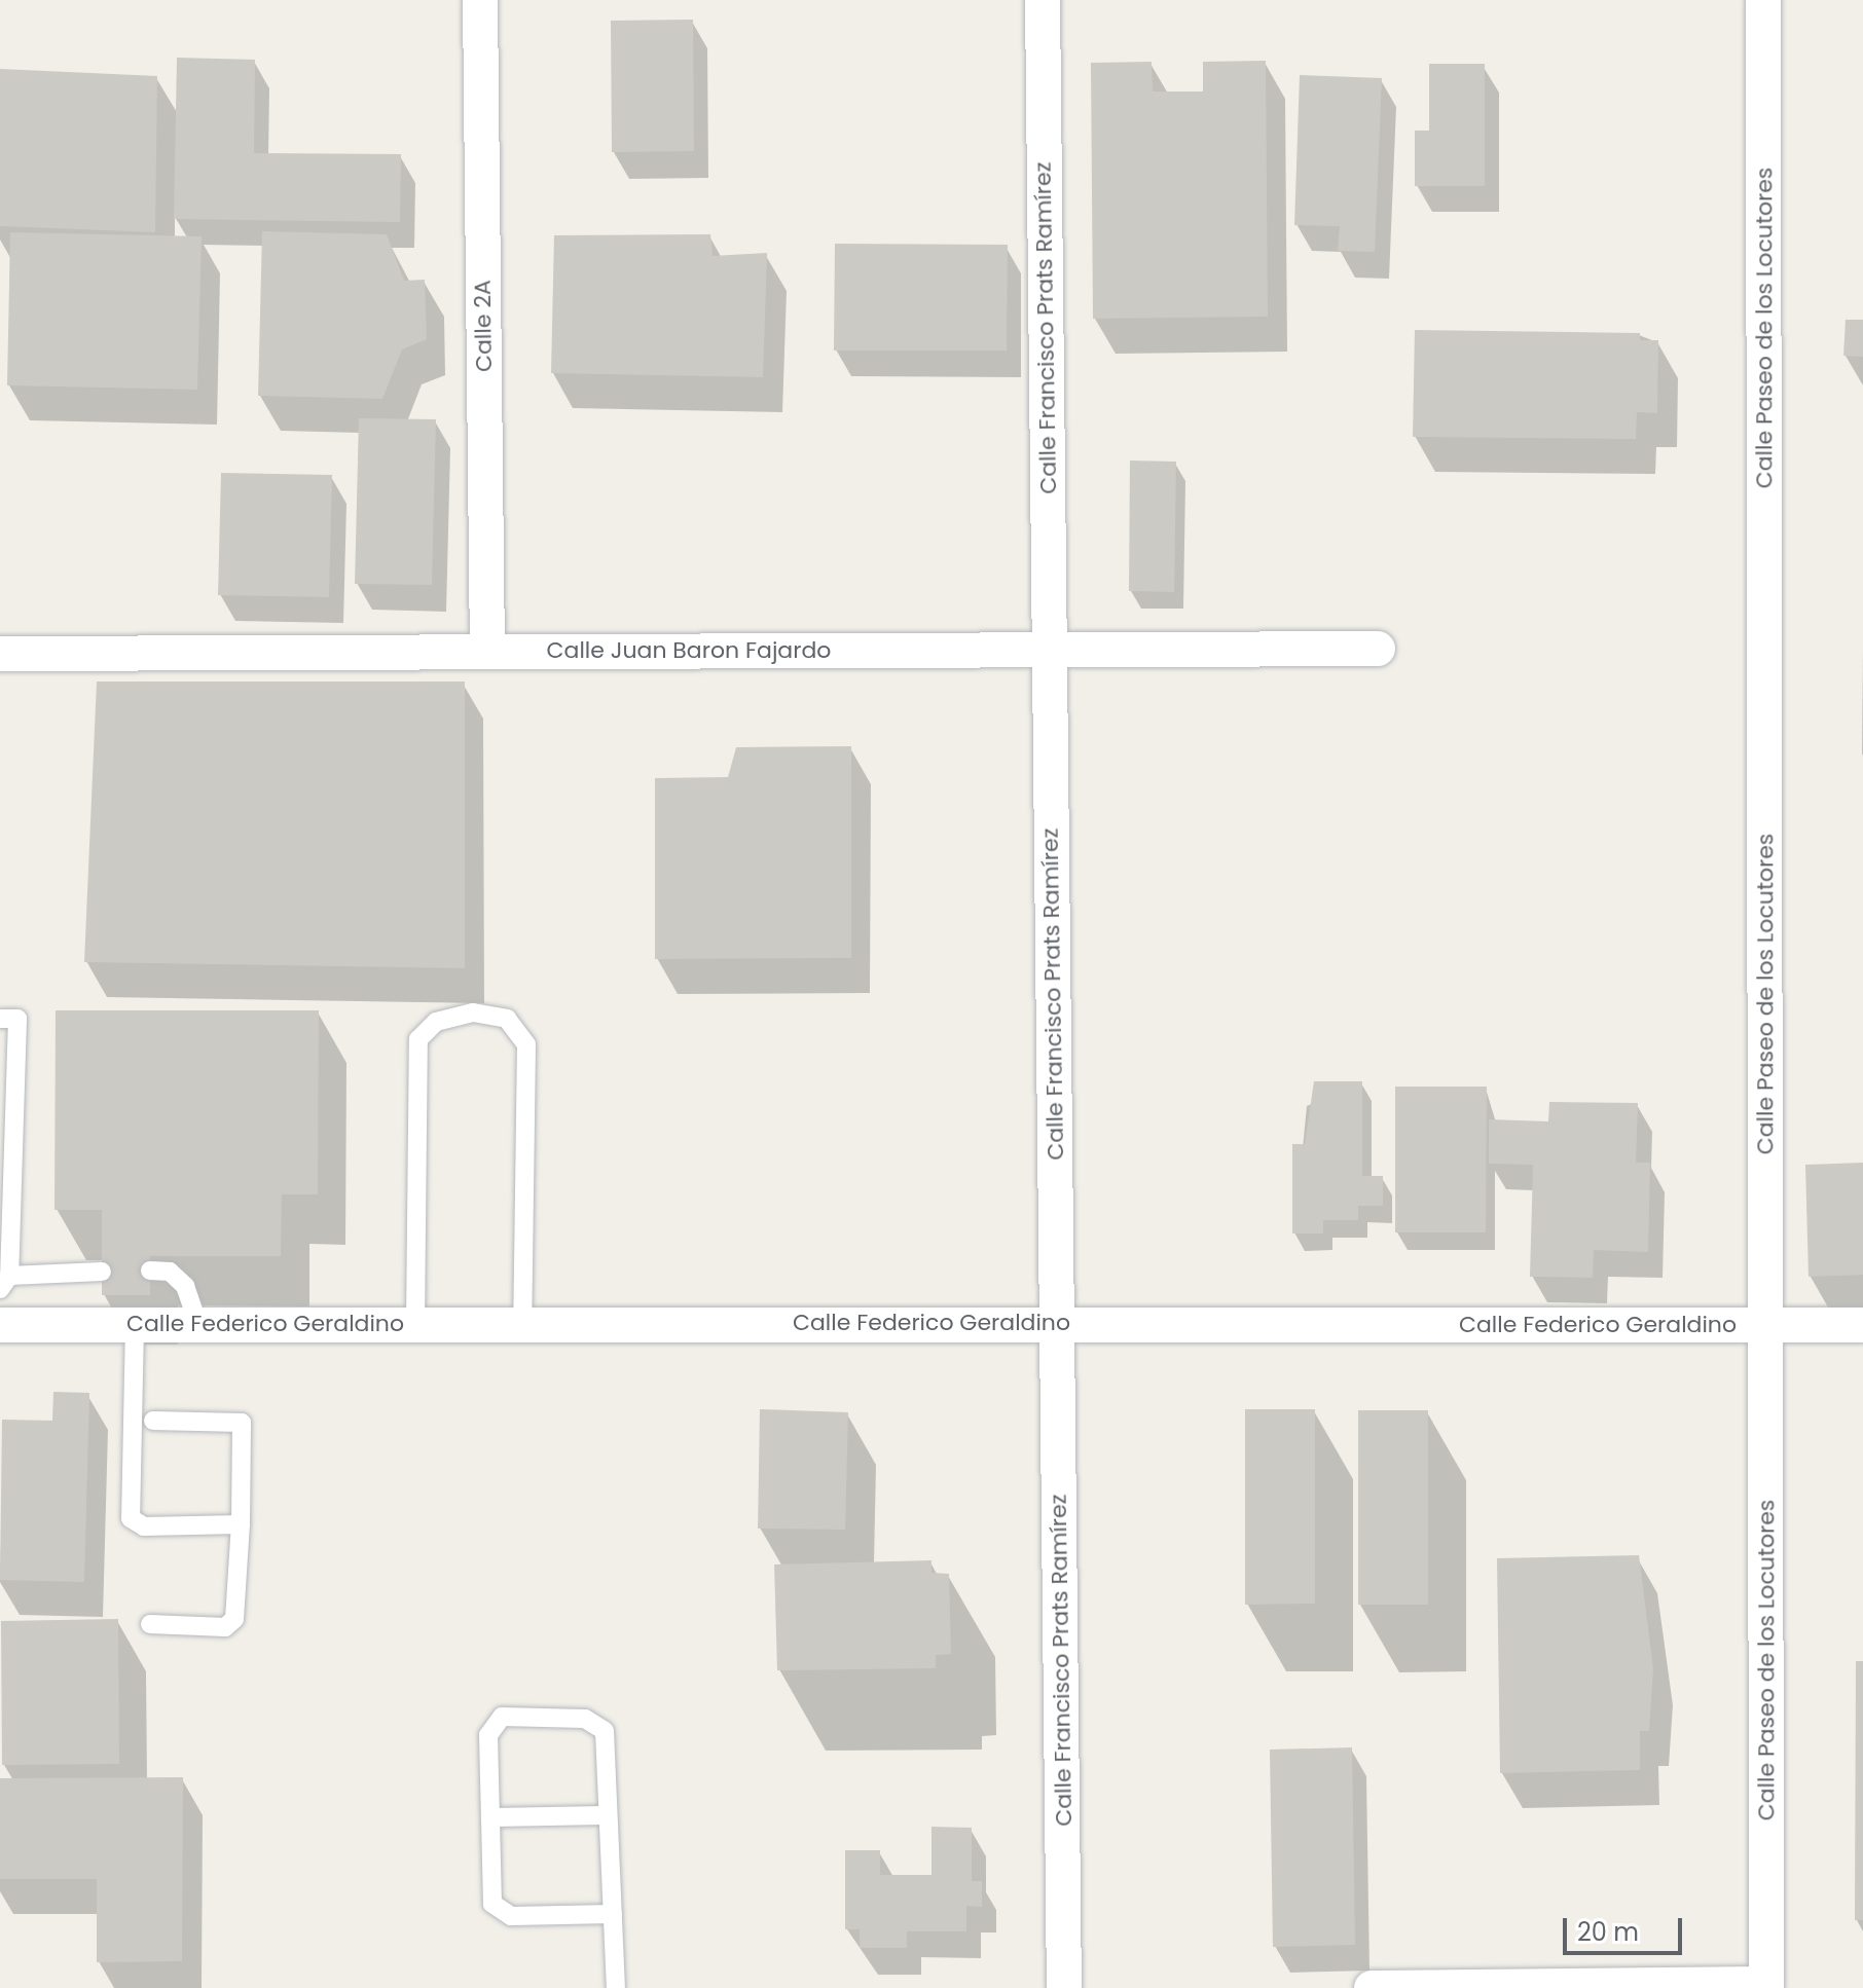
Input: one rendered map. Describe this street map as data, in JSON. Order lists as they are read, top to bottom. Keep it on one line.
{"streets":{"street":["Calle 2A","Calle Francisco Prats Ramírez","Calle Paseo de los Locutores","Calle Juan Baron Fajardo","Calle Federico Geraldino"]},"crossings":[["Calle 2A","Calle Juan Baron Fajardo"],["Calle Francisco Prats Ramírez","Calle Juan Baron Fajardo"],["Calle Francisco Prats Ramírez","Calle Federico Geraldino"],["Calle Paseo de los Locutores","Calle Federico Geraldino"]],"scale_bar":"20 m"}
